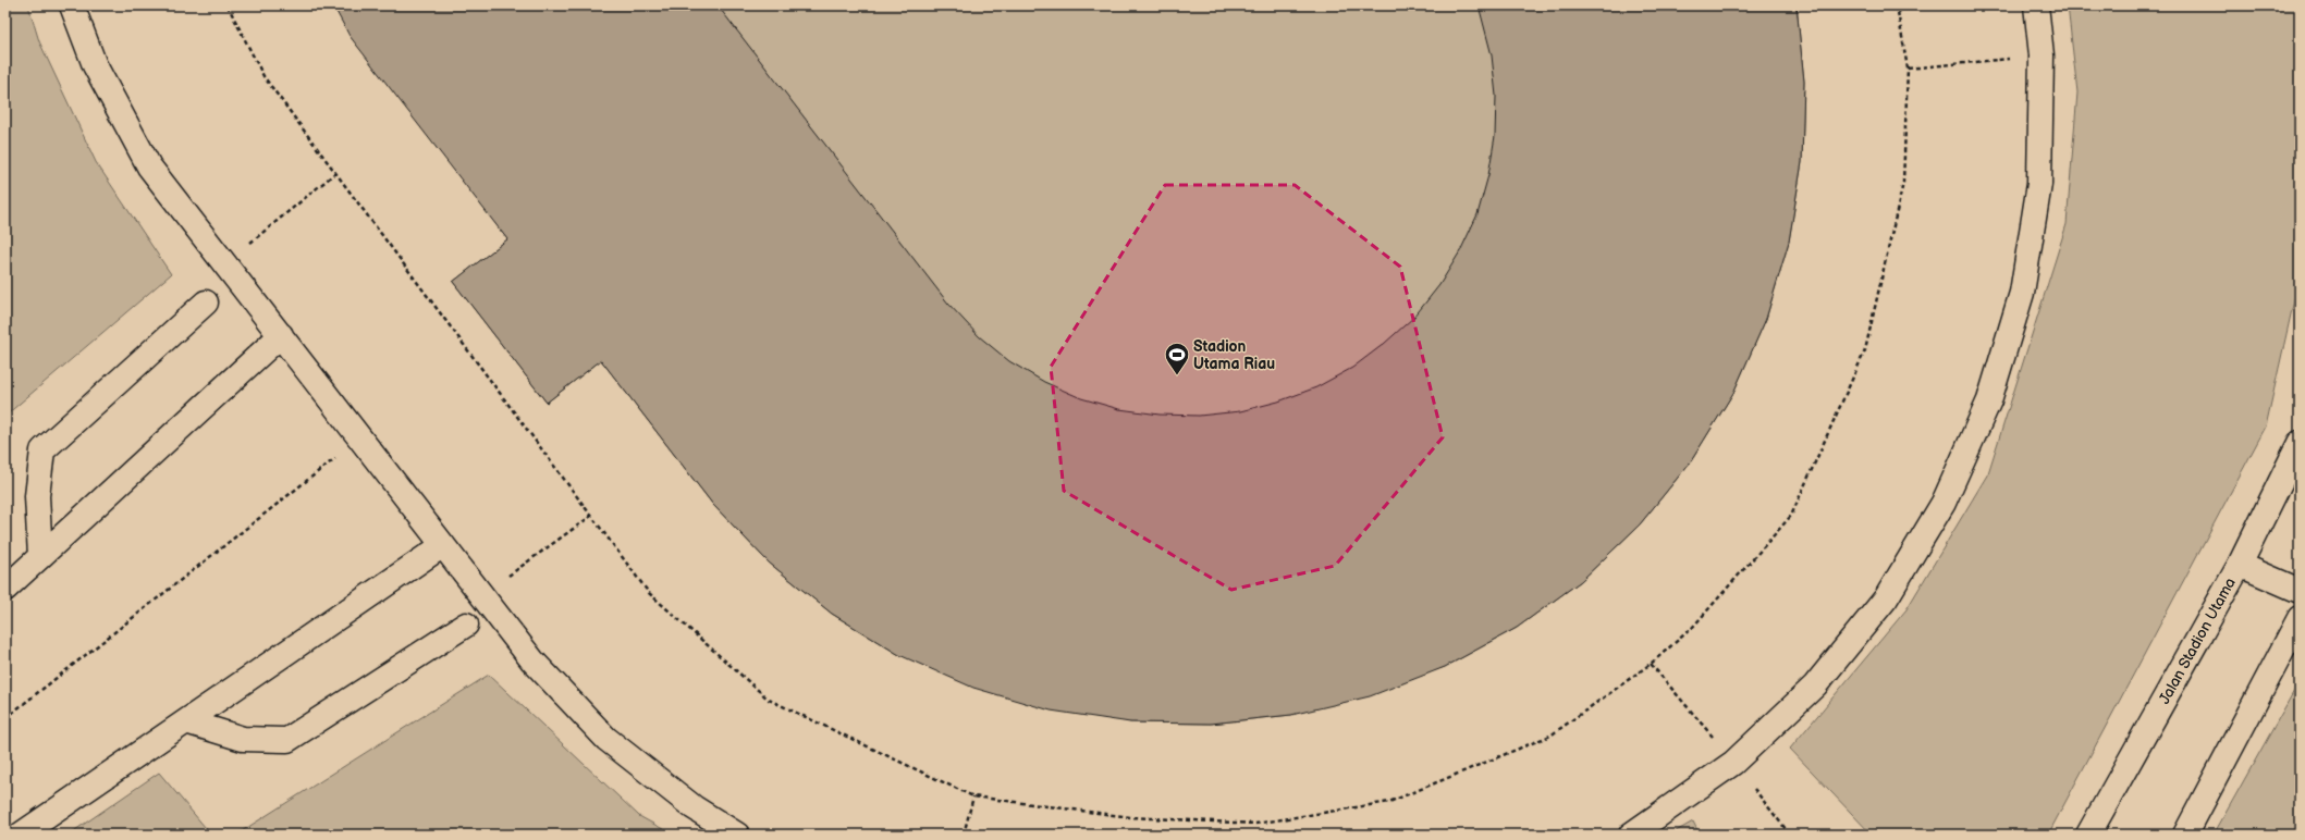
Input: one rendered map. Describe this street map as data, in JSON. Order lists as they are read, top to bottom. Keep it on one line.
{"streets":{"lane":["Jalan Stadion Utama"]},"places":{"sports":["Stadion Utama Riau"]}}
